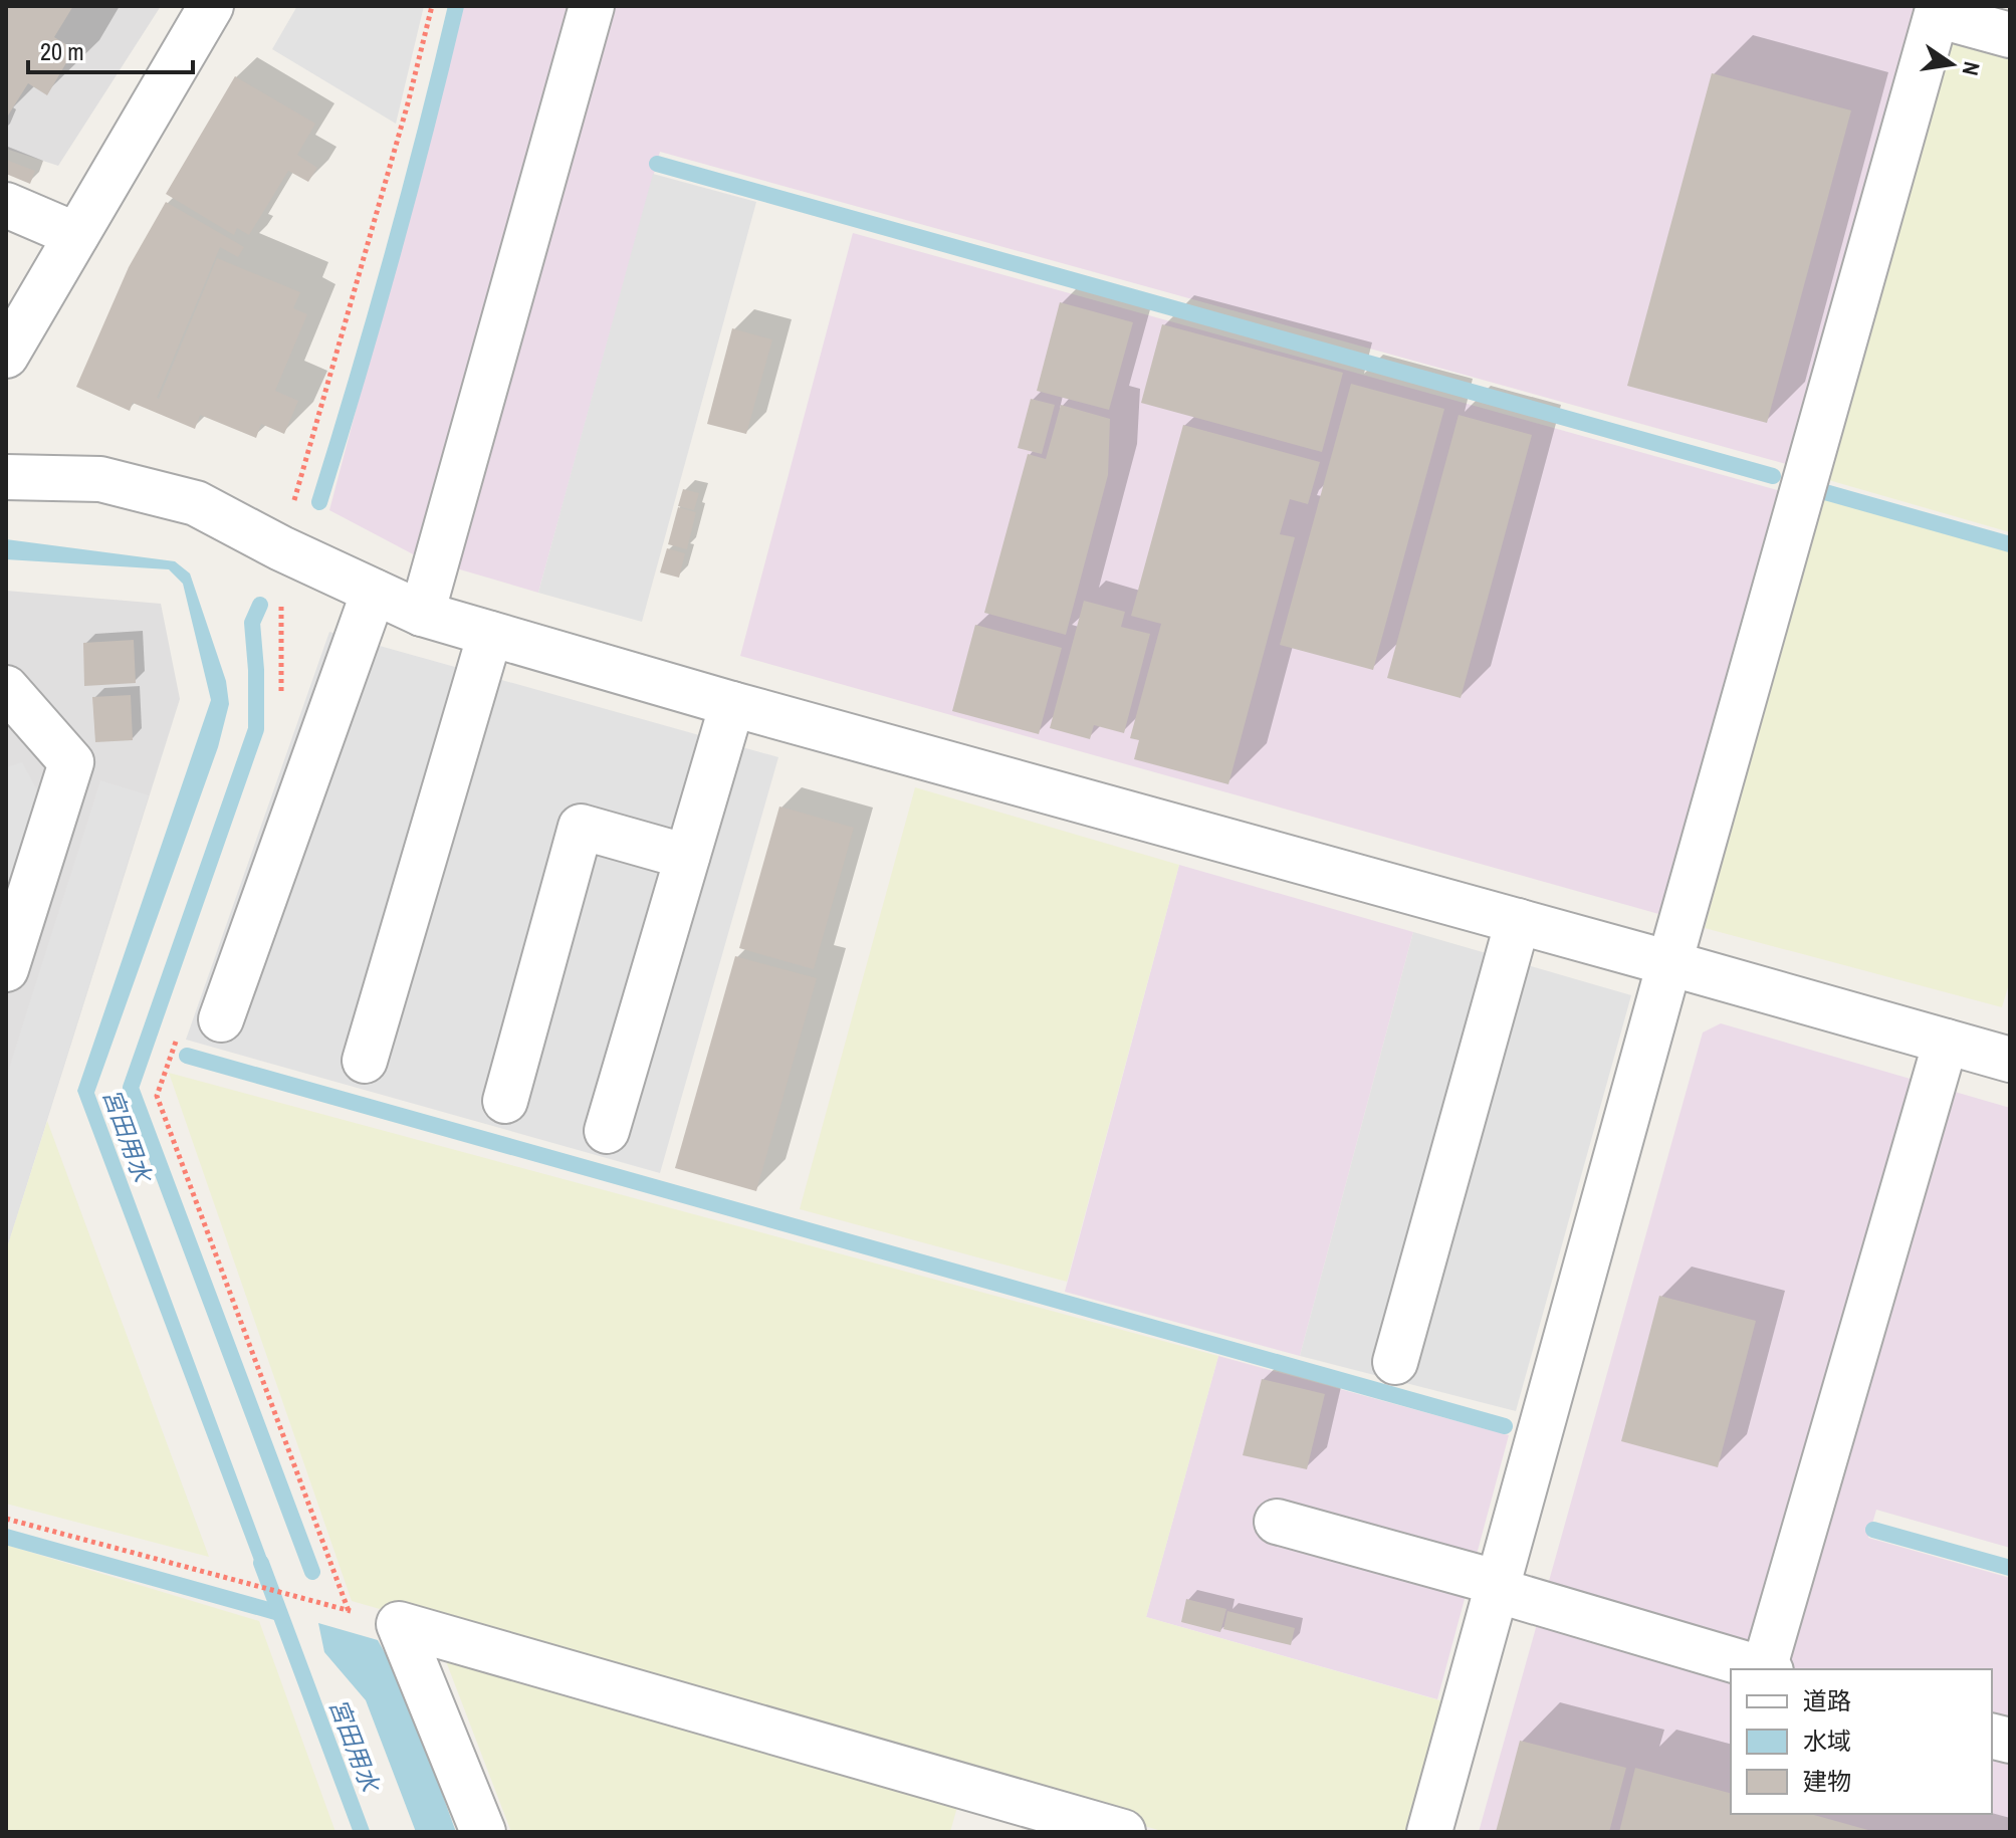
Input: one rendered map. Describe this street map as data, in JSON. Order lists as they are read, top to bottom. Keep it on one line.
{"water":["宮田用水"],"legend":["道路","水域","建物"],"scale_bar":"20 m","north":"right"}
